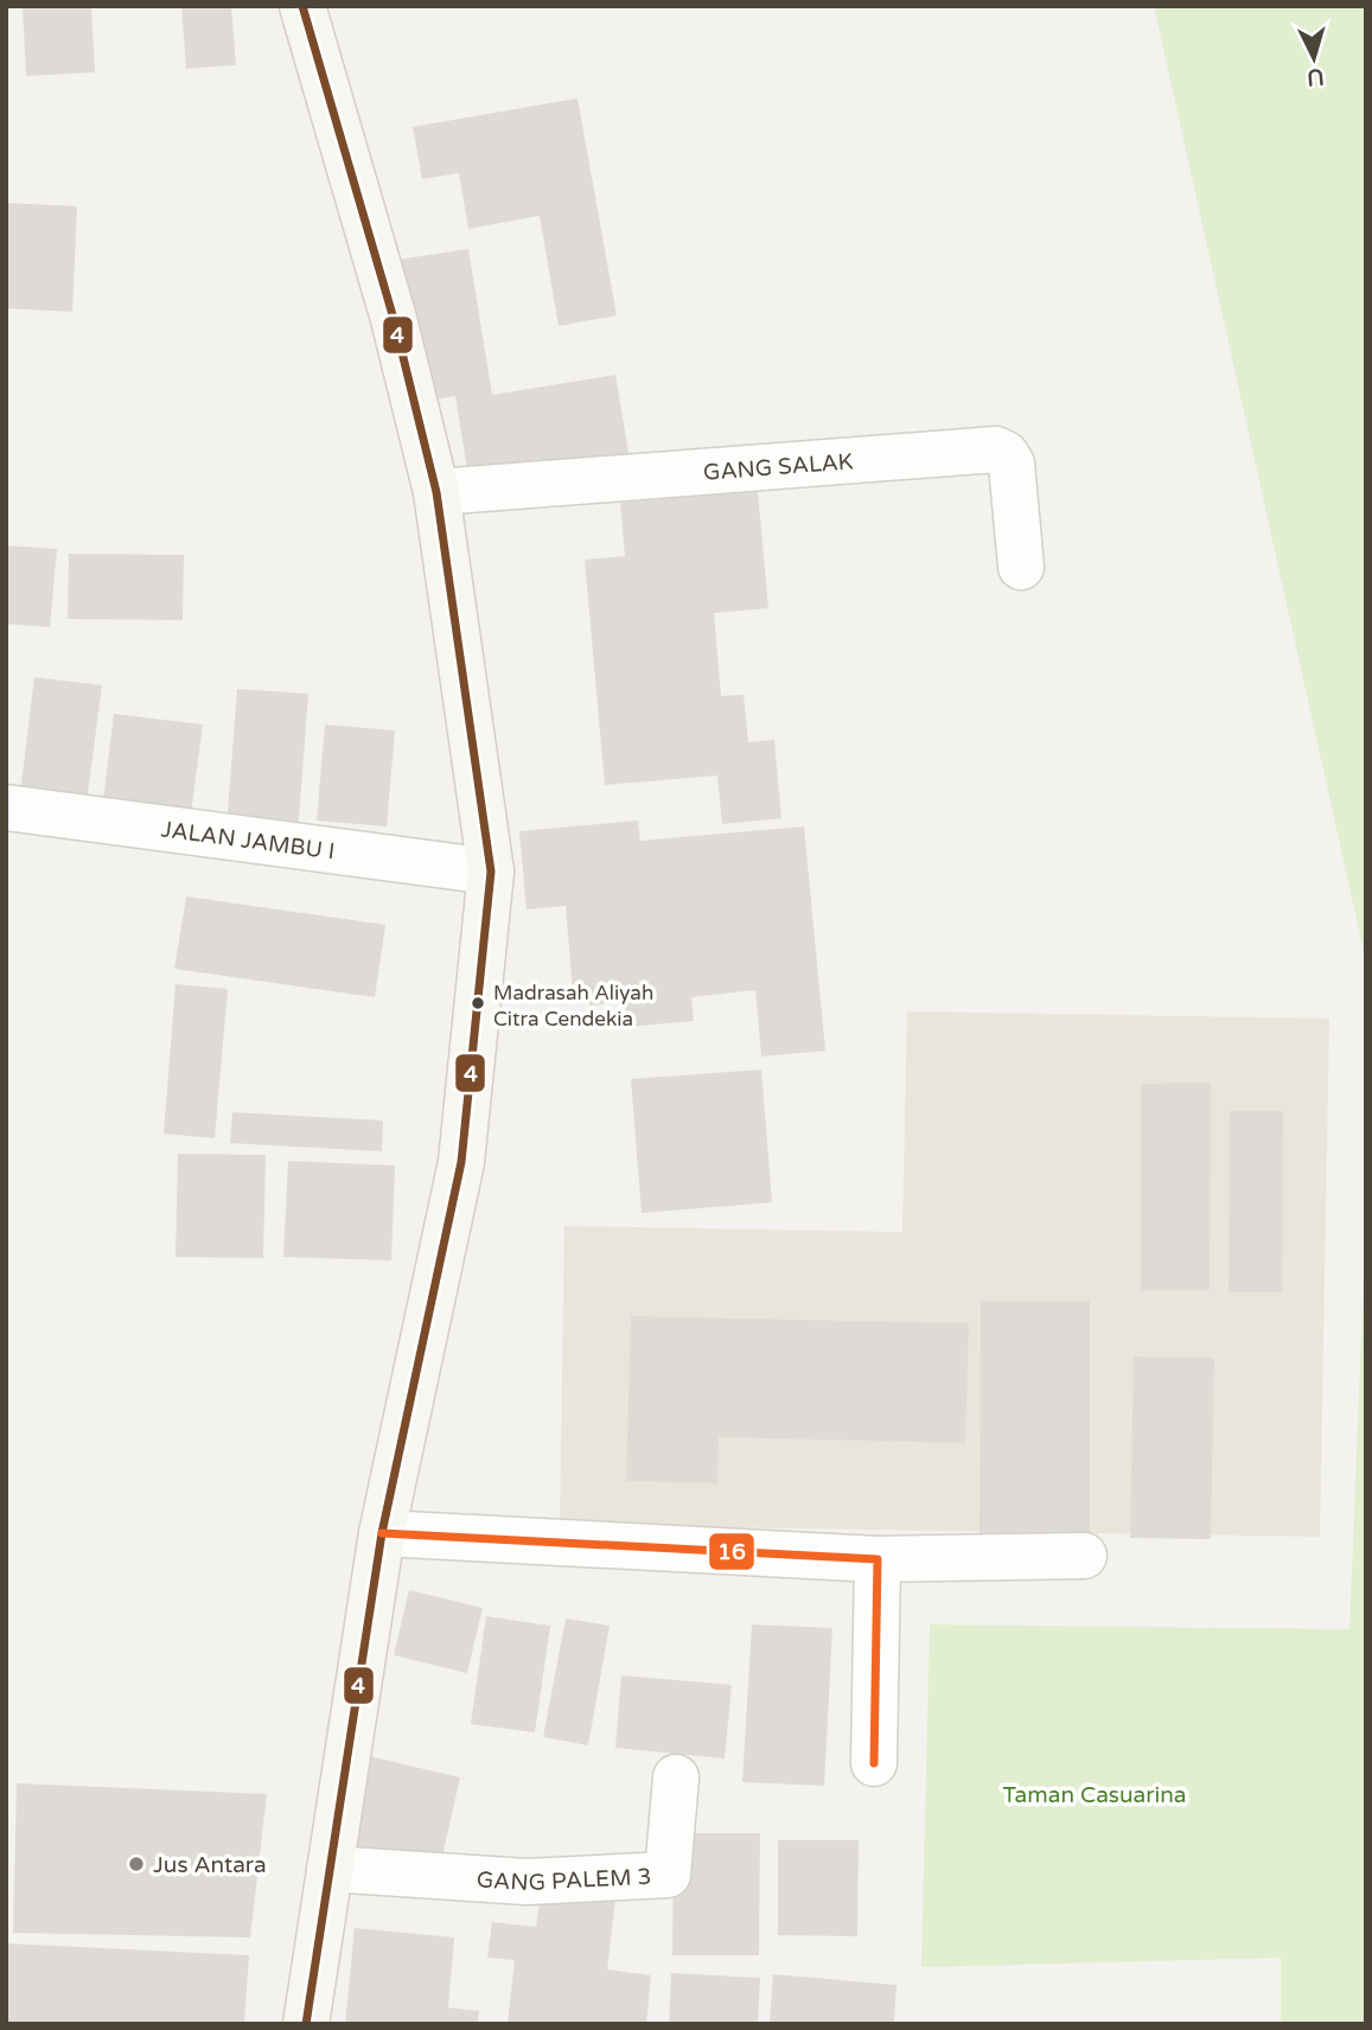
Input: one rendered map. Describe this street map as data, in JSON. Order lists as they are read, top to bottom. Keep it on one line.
{"streets":{"street":["GANG SALAK","JALAN JAMBU I","GANG PALEM 3"]},"parks":["Taman Casuarina"],"places":["Madrasah Aliyah Citra Cendekia","Jus Antara"],"lines":["transit line 4","transit line 16"],"north":"bottom"}
